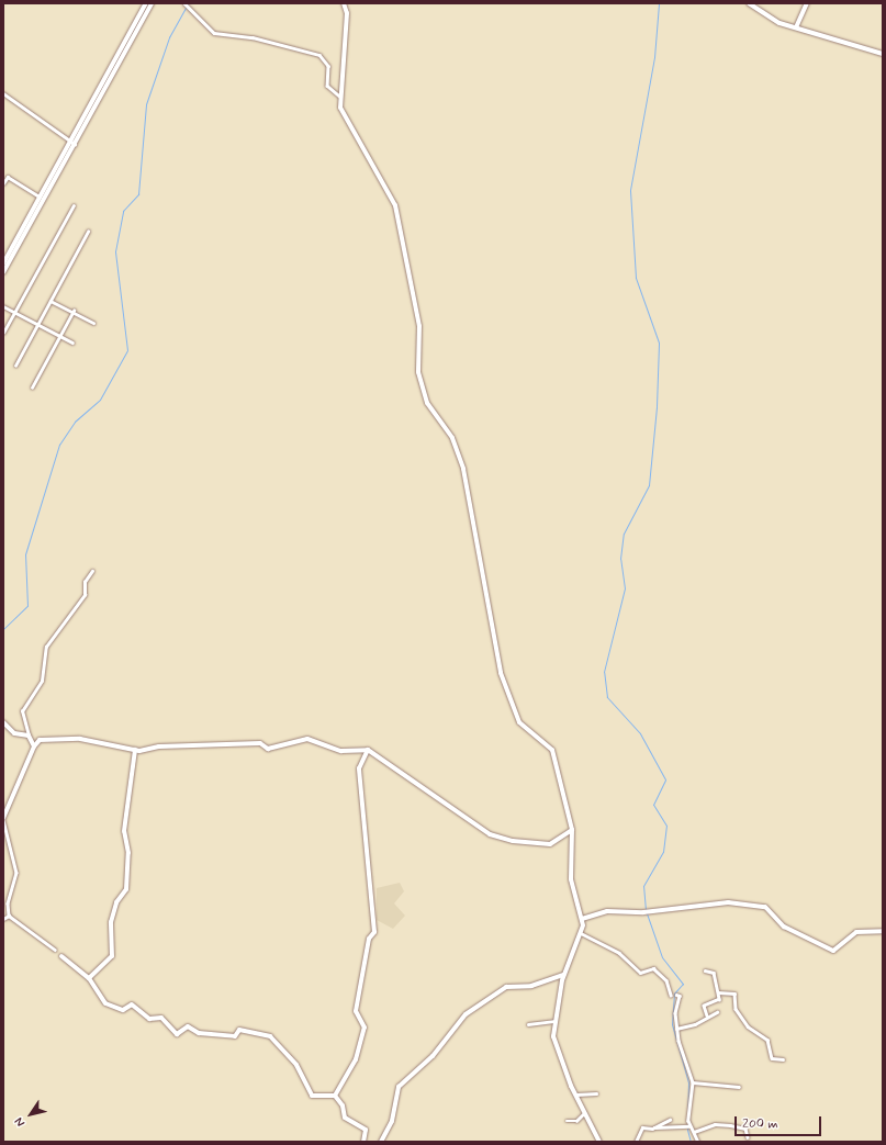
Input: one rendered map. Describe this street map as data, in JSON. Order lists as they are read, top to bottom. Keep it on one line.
{"scale_bar":"200 m","north":"bottom left"}
